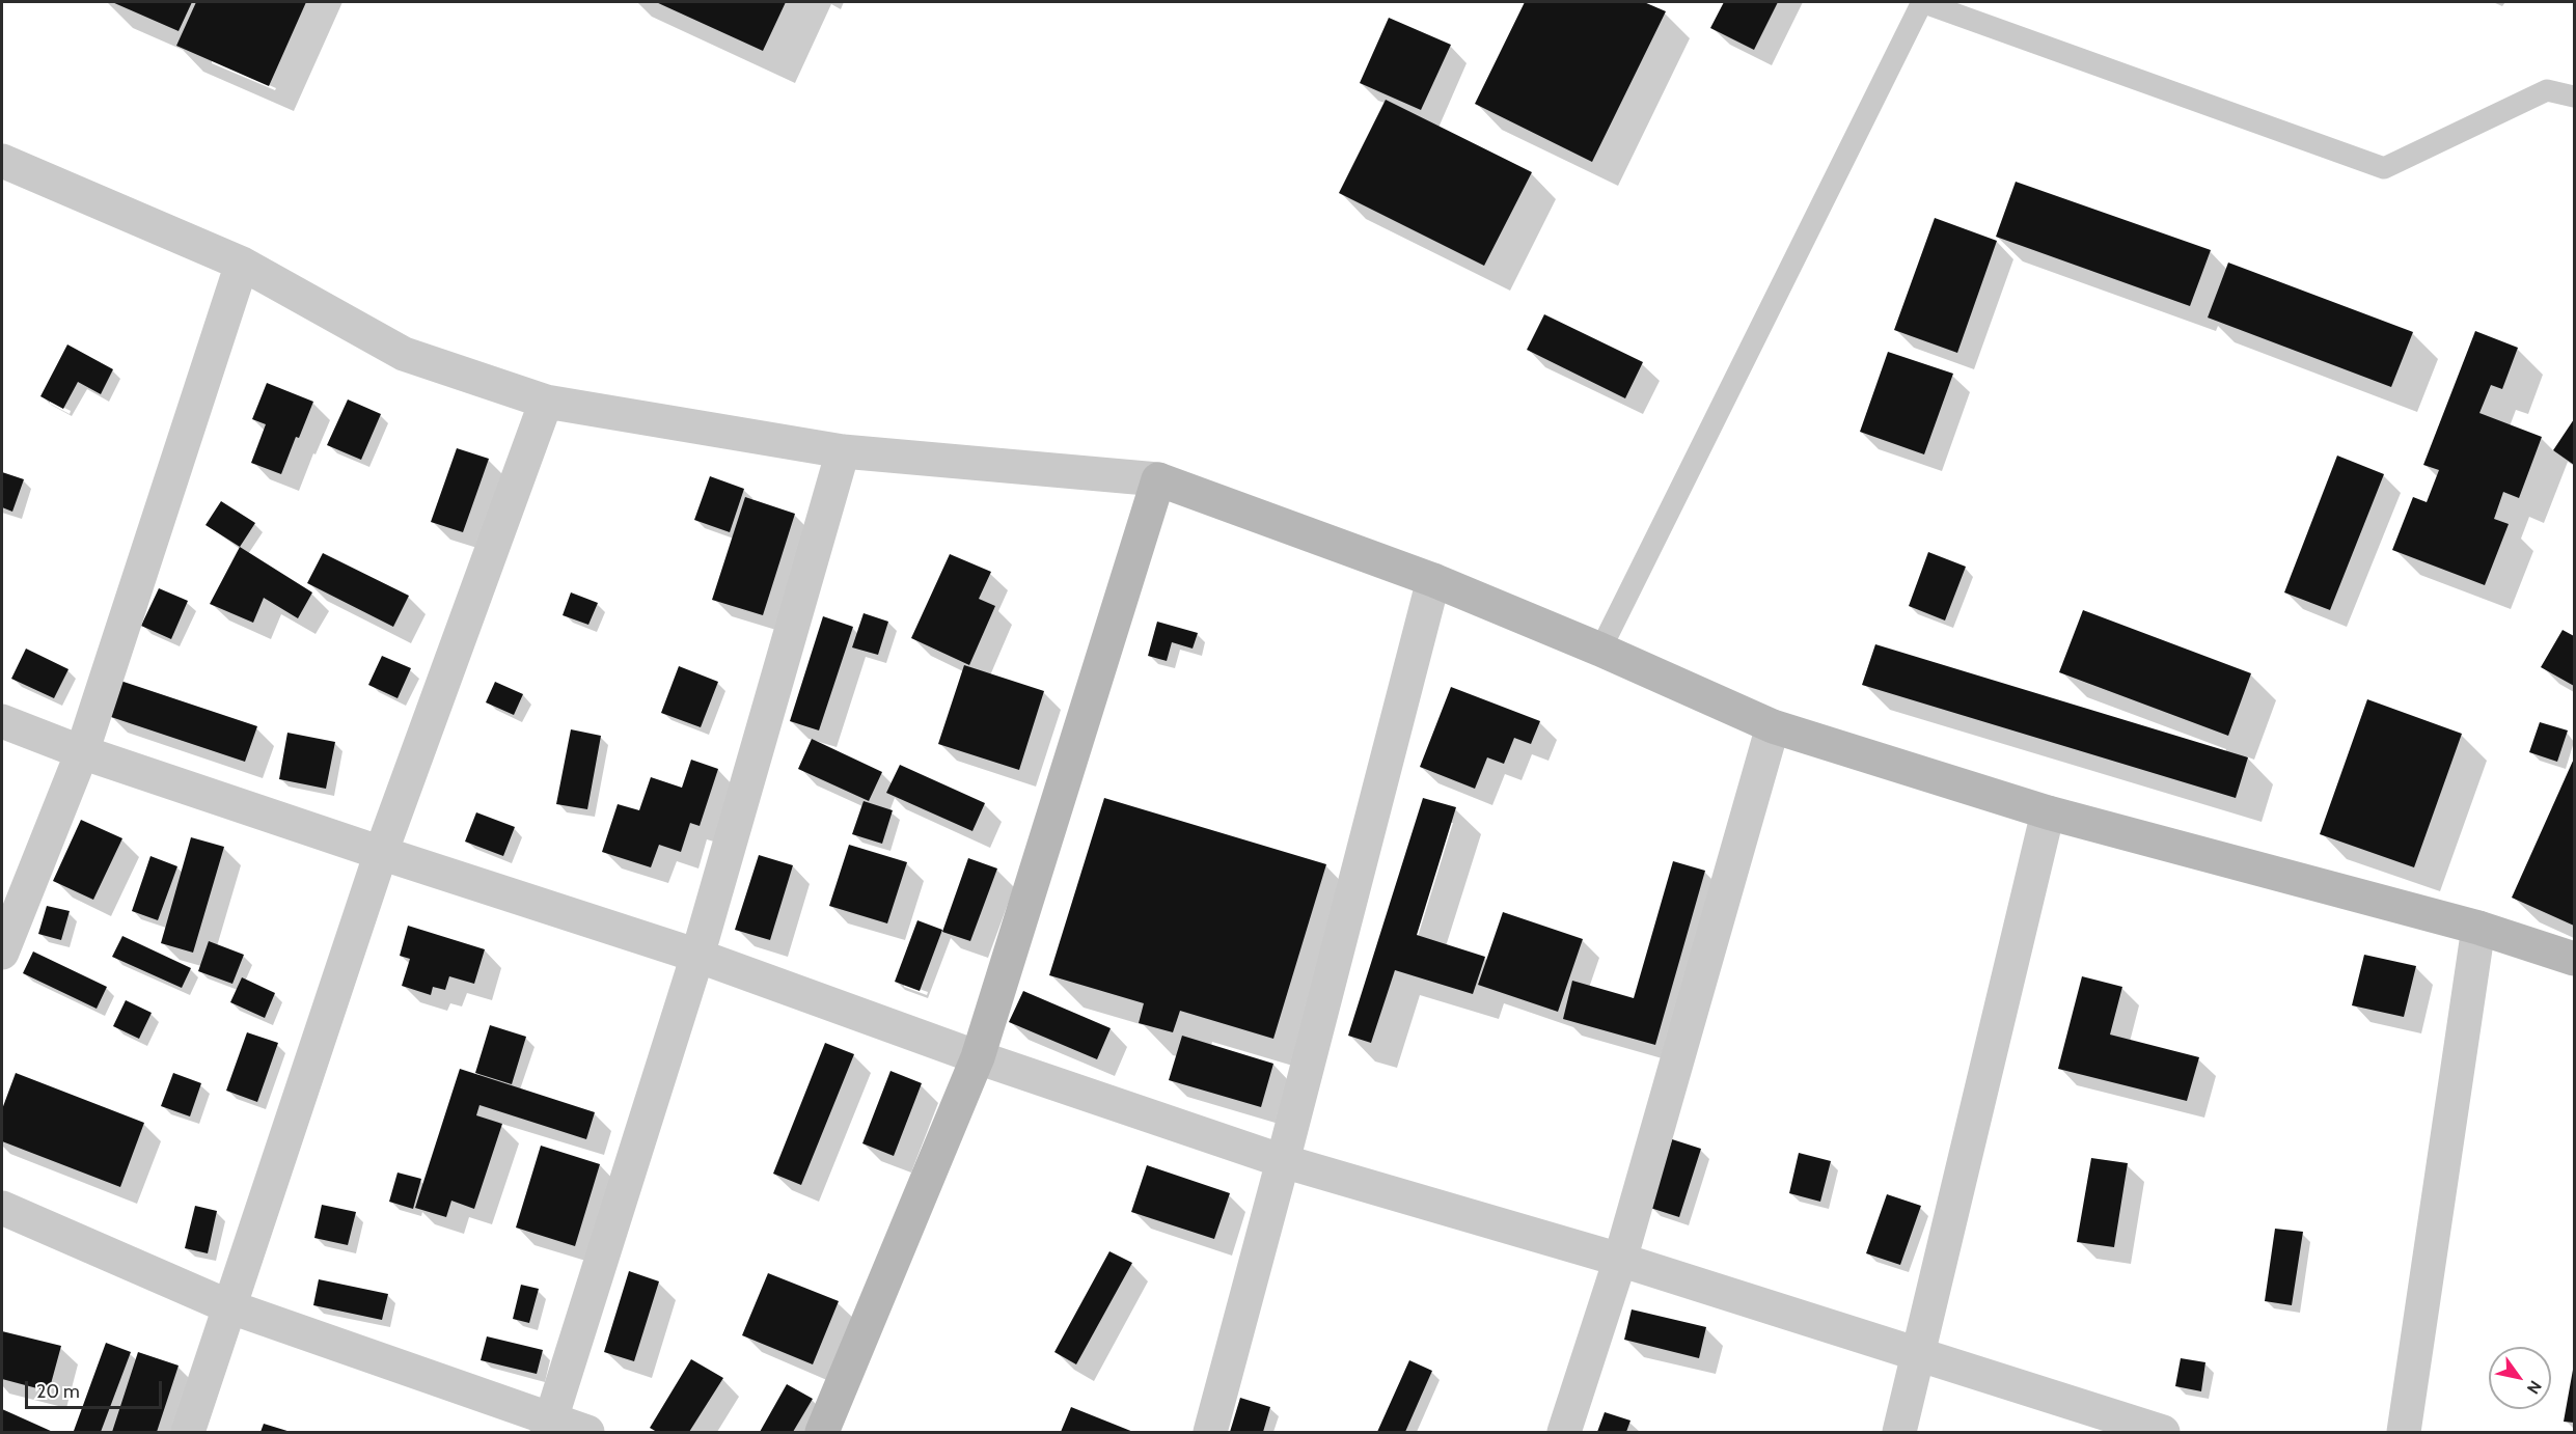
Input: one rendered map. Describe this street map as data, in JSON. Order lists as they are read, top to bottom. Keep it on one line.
{"scale_bar":"20 m","north":"bottom right"}
